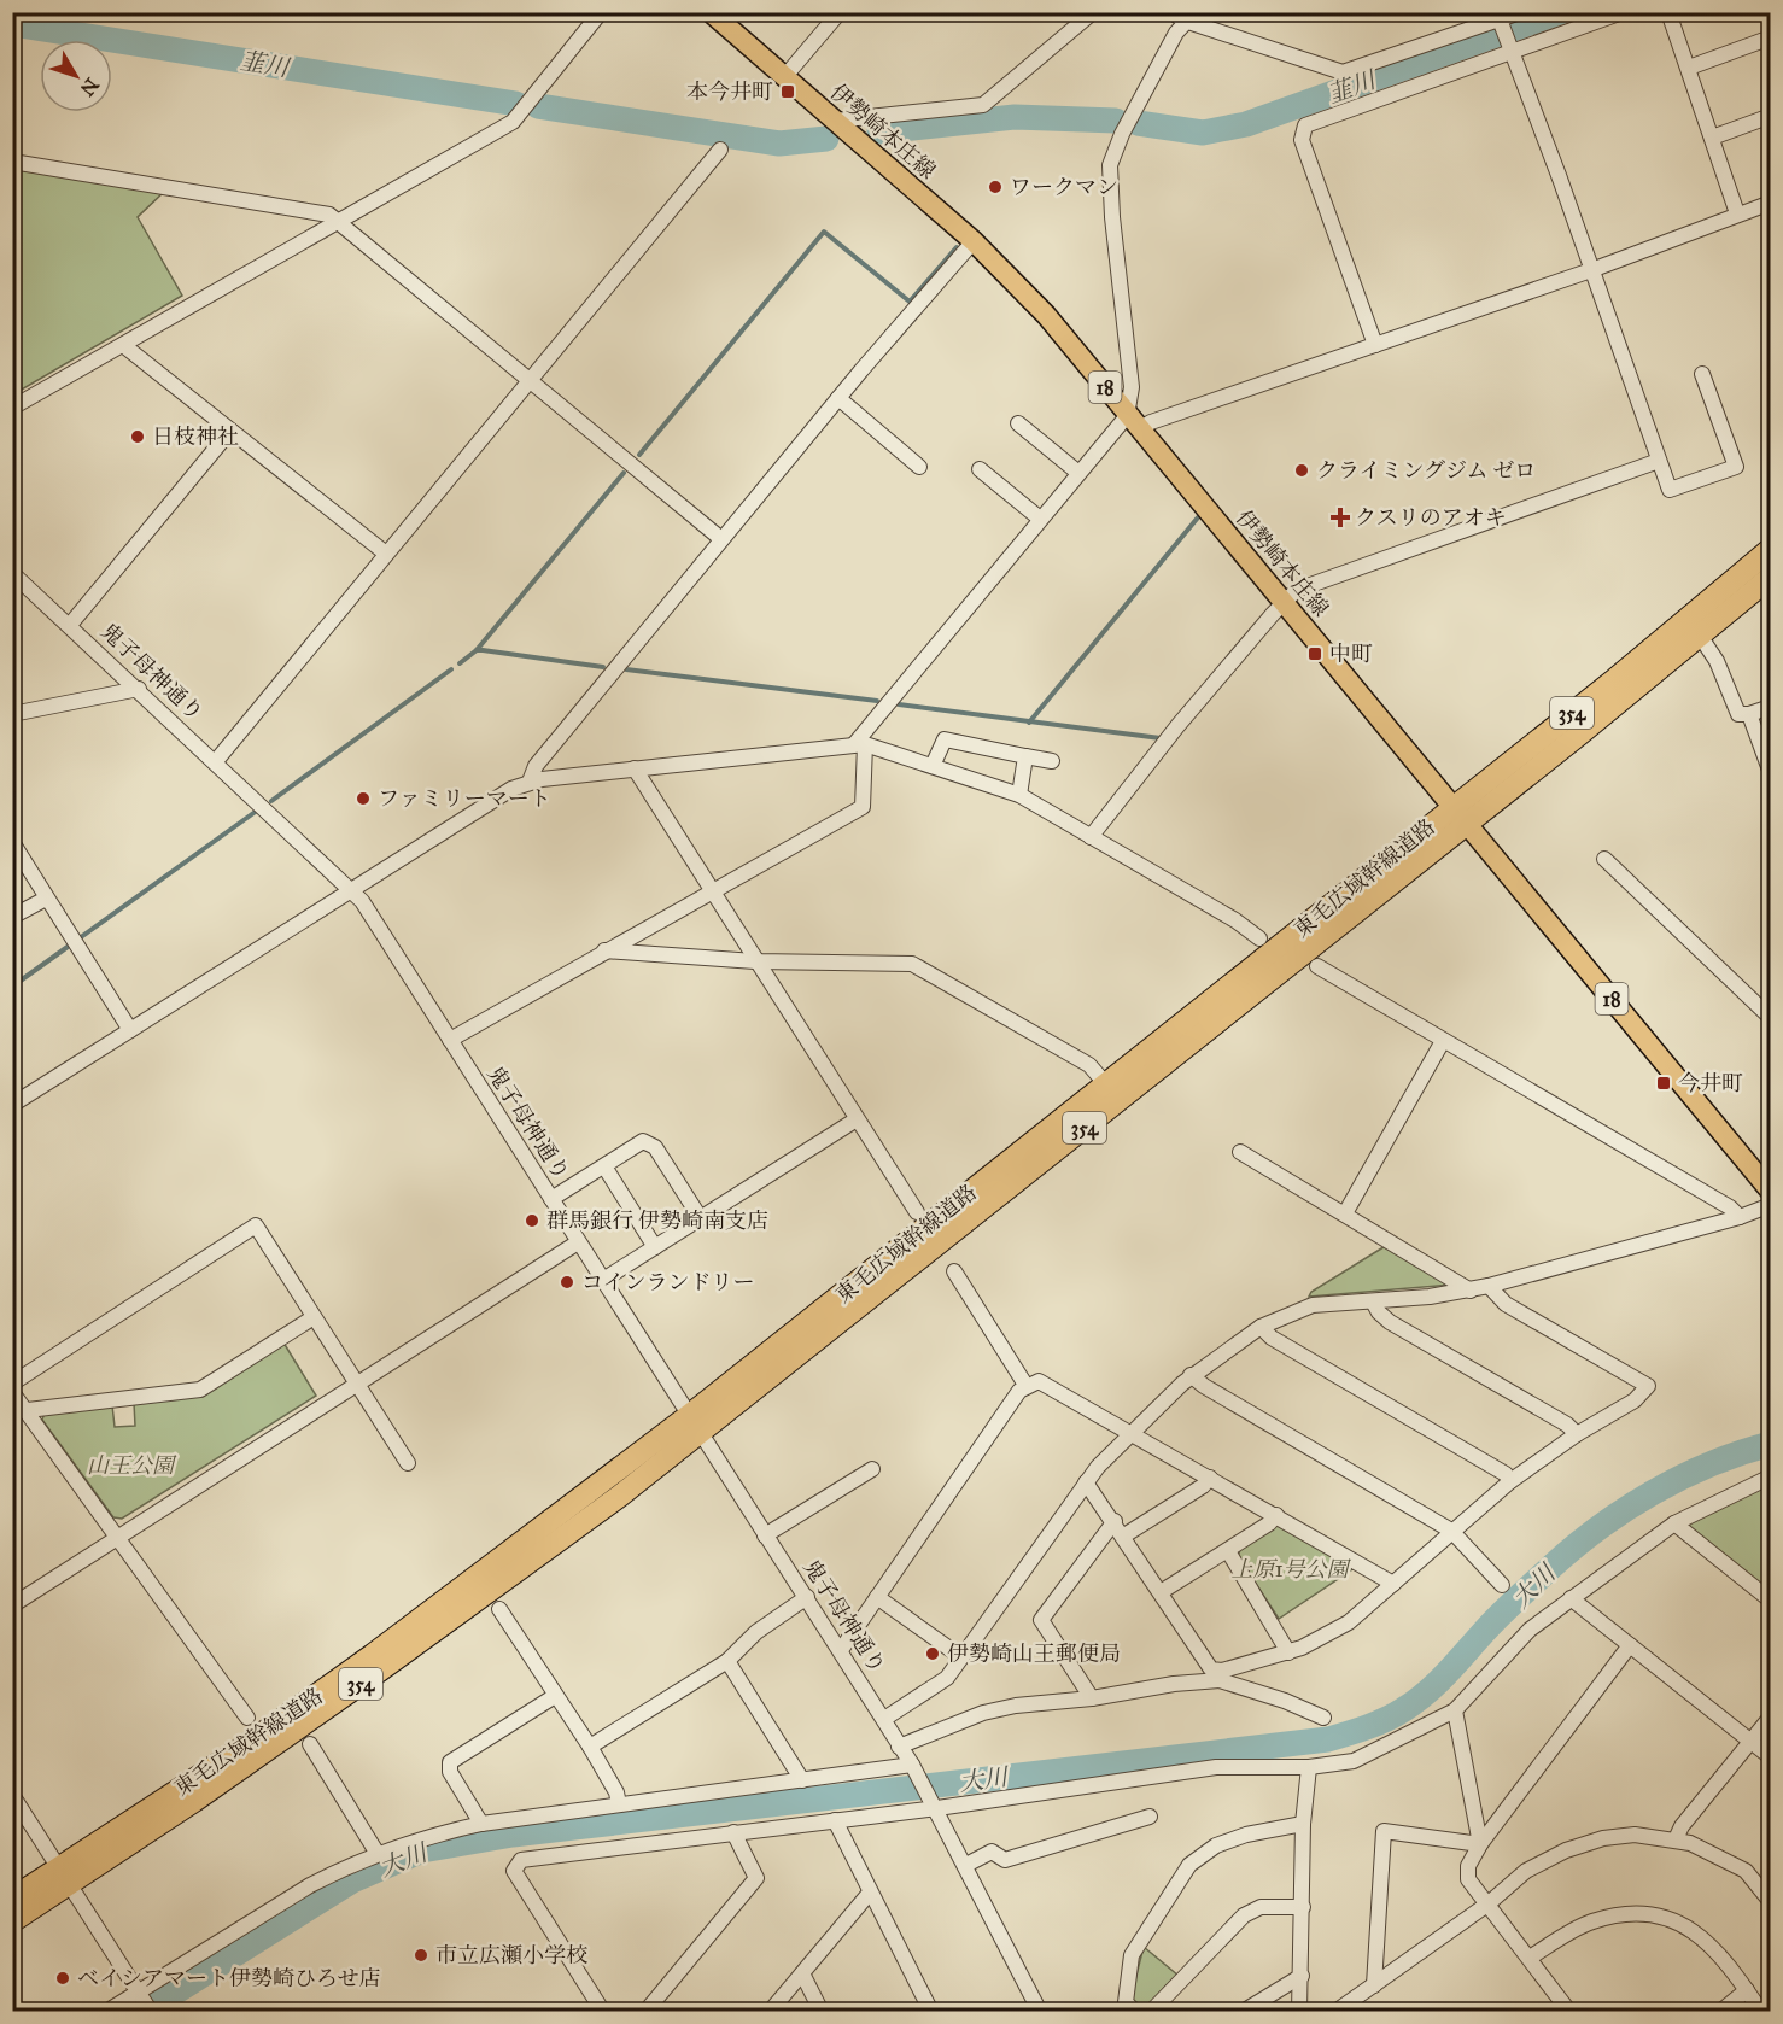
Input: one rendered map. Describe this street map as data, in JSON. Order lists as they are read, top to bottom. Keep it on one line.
{"streets":{"highway":["354","東毛広域幹線道路"],"main road":["伊勢崎本庄線","18"],"street":["鬼子母神通り"]},"crossings":[["伊勢崎本庄線","東毛広域幹線道路"],["鬼子母神通り","東毛広域幹線道路"]],"water":["韮川","大川"],"parks":["山王公園","上原1号公園"],"places":{"transit":["本今井町","中町","今井町"],"other":["ワークマン","日枝神社","クライミングジム ゼロ","ファミリーマート","群馬銀行 伊勢崎南支店","コインランドリー","伊勢崎山王郵便局","市立広瀬小学校","ベイシアマート伊勢崎ひろせ店"],"health":["クスリのアオキ"]},"north":"bottom right"}
